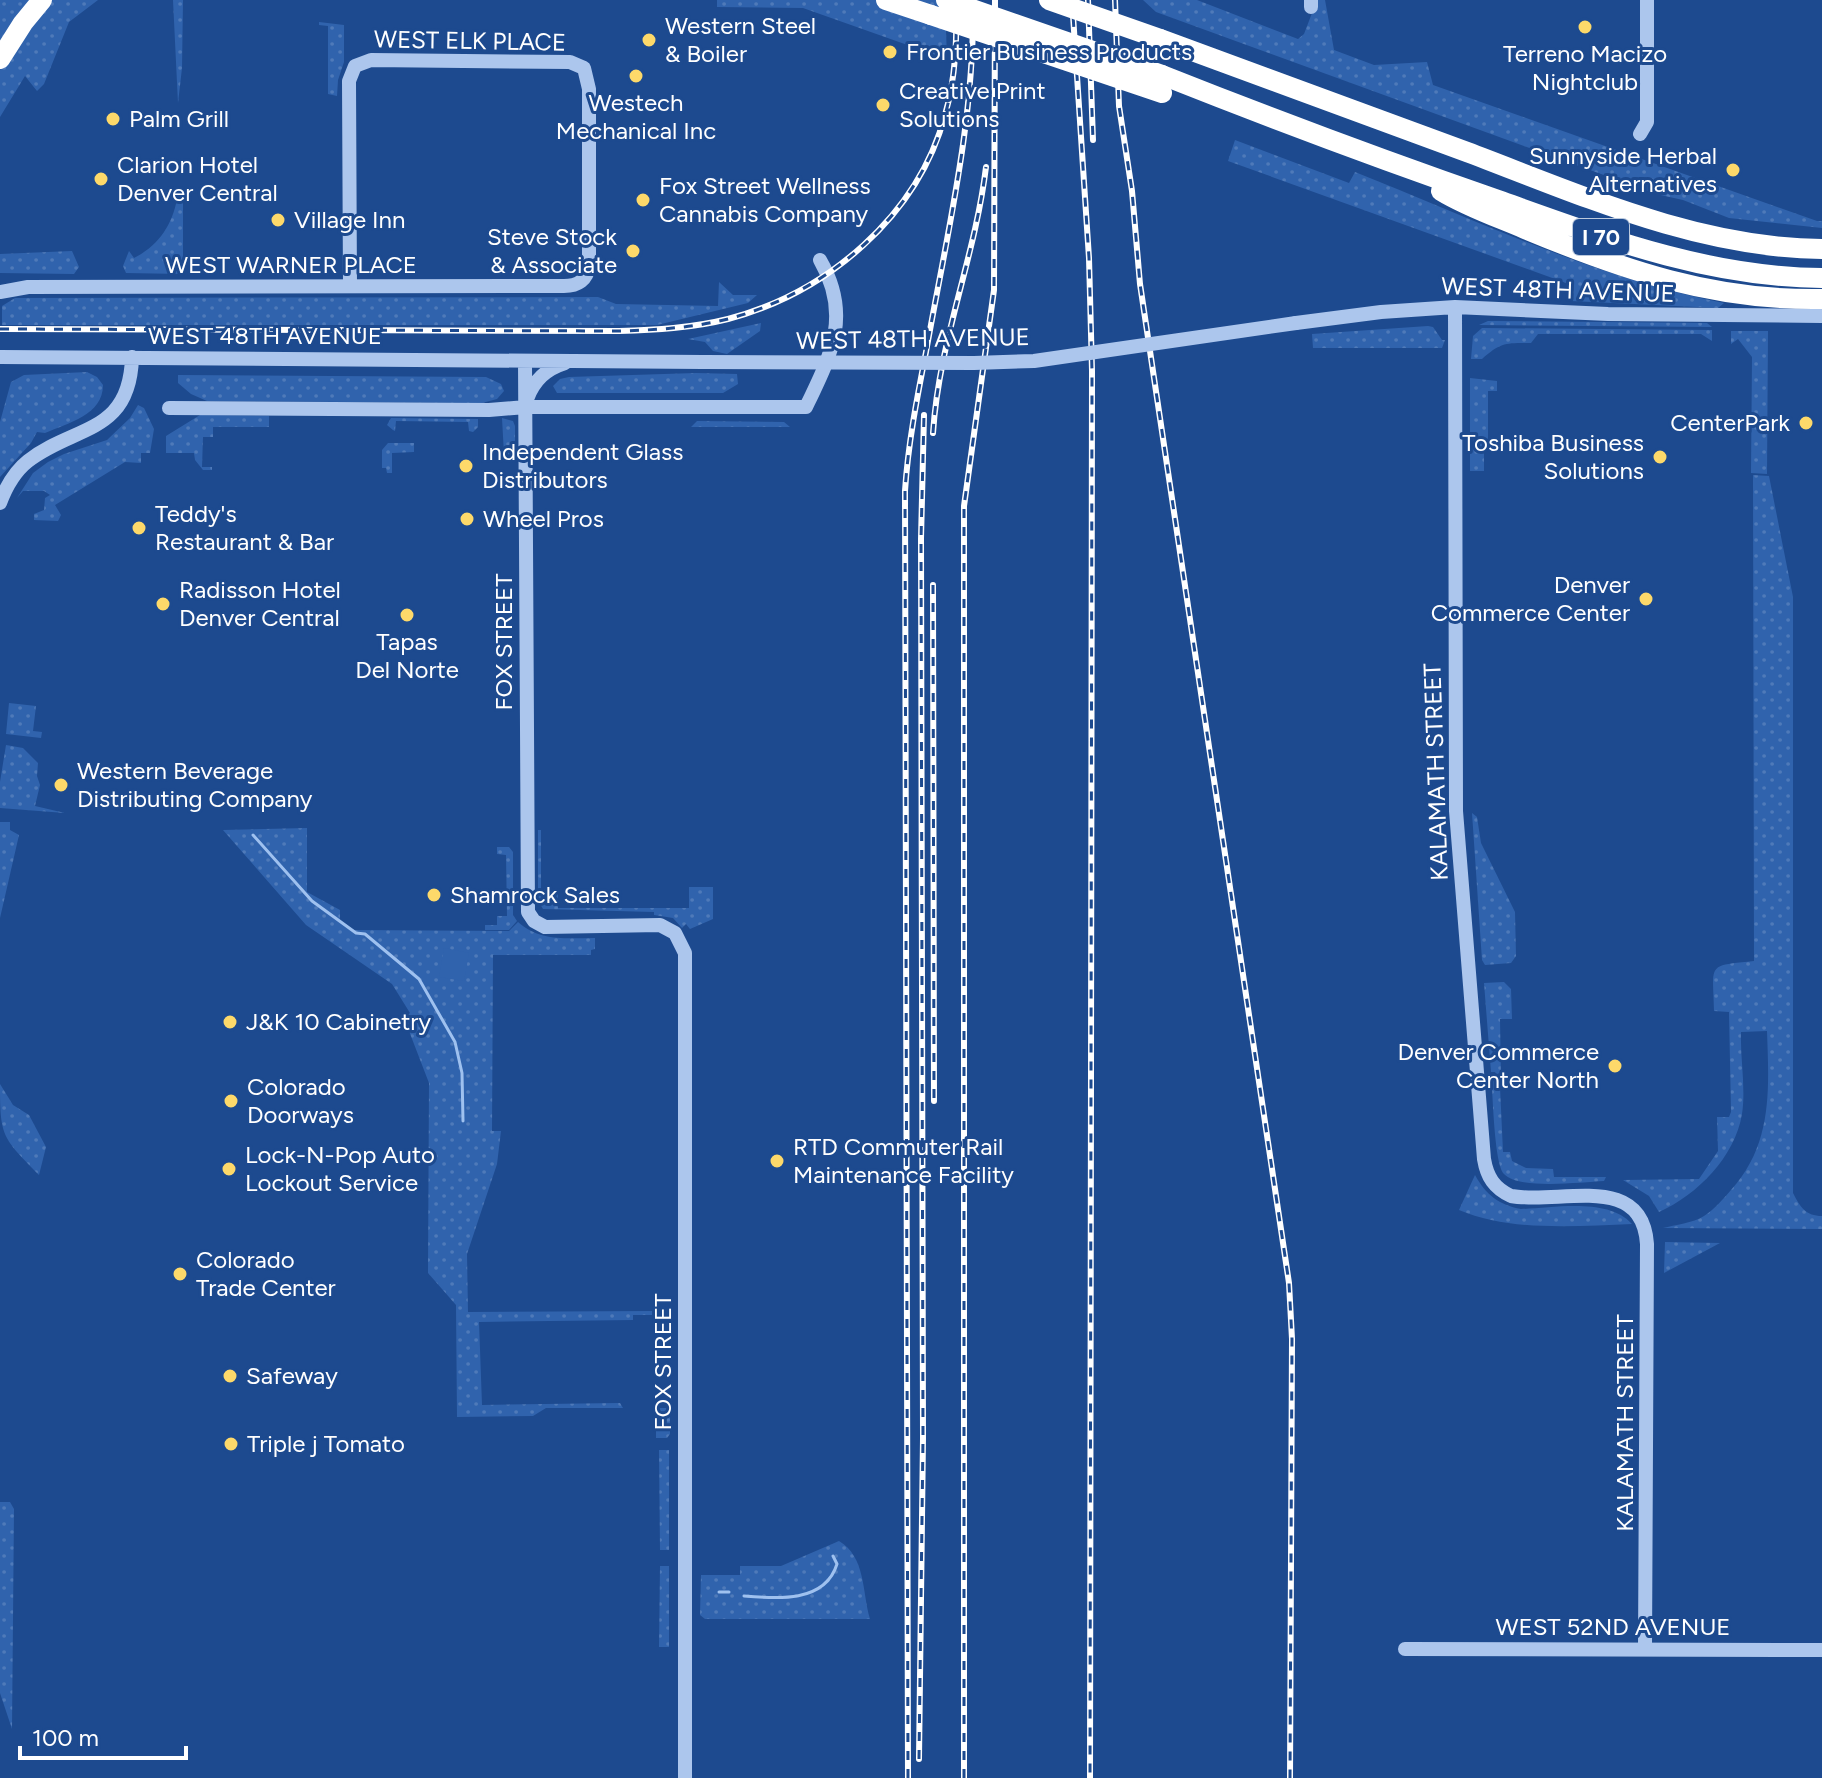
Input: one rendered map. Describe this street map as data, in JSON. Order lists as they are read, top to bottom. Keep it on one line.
{"streets":{"highway":["I 70"],"street":["WEST ELK PLACE","WEST WARNER PLACE","WEST 48TH AVENUE","FOX STREET","KALAMATH STREET","WEST 52ND AVENUE"]},"crossings":[["WEST ELK PLACE","WEST WARNER PLACE"],["WEST 48TH AVENUE","FOX STREET"],["WEST 48TH AVENUE","KALAMATH STREET"],["KALAMATH STREET","WEST 52ND AVENUE"]],"places":["Terreno Macizo Nightclub","Western Steel & Boiler","Frontier Business Products","Westech Mechanical Inc","Creative Print Solutions","Palm Grill","Sunnyside Herbal Alternatives","Clarion Hotel Denver Central","Fox Street Wellness Cannabis Company","Village Inn","Steve Stock & Associate","CenterPark","Toshiba Business Solutions","Independent Glass Distributors","Wheel Pros","Teddy's Restaurant & Bar","Denver Commerce Center","Radisson Hotel Denver Central","Tapas Del Norte","Western Beverage Distributing Company","Shamrock Sales","J&K 10 Cabinetry","Denver Commerce Center North","Colorado Doorways","RTD Commuter Rail Maintenance Facility","Lock-N-Pop Auto Lockout Service","Colorado Trade Center","Safeway","Triple j Tomato"],"scale_bar":"100 m"}
